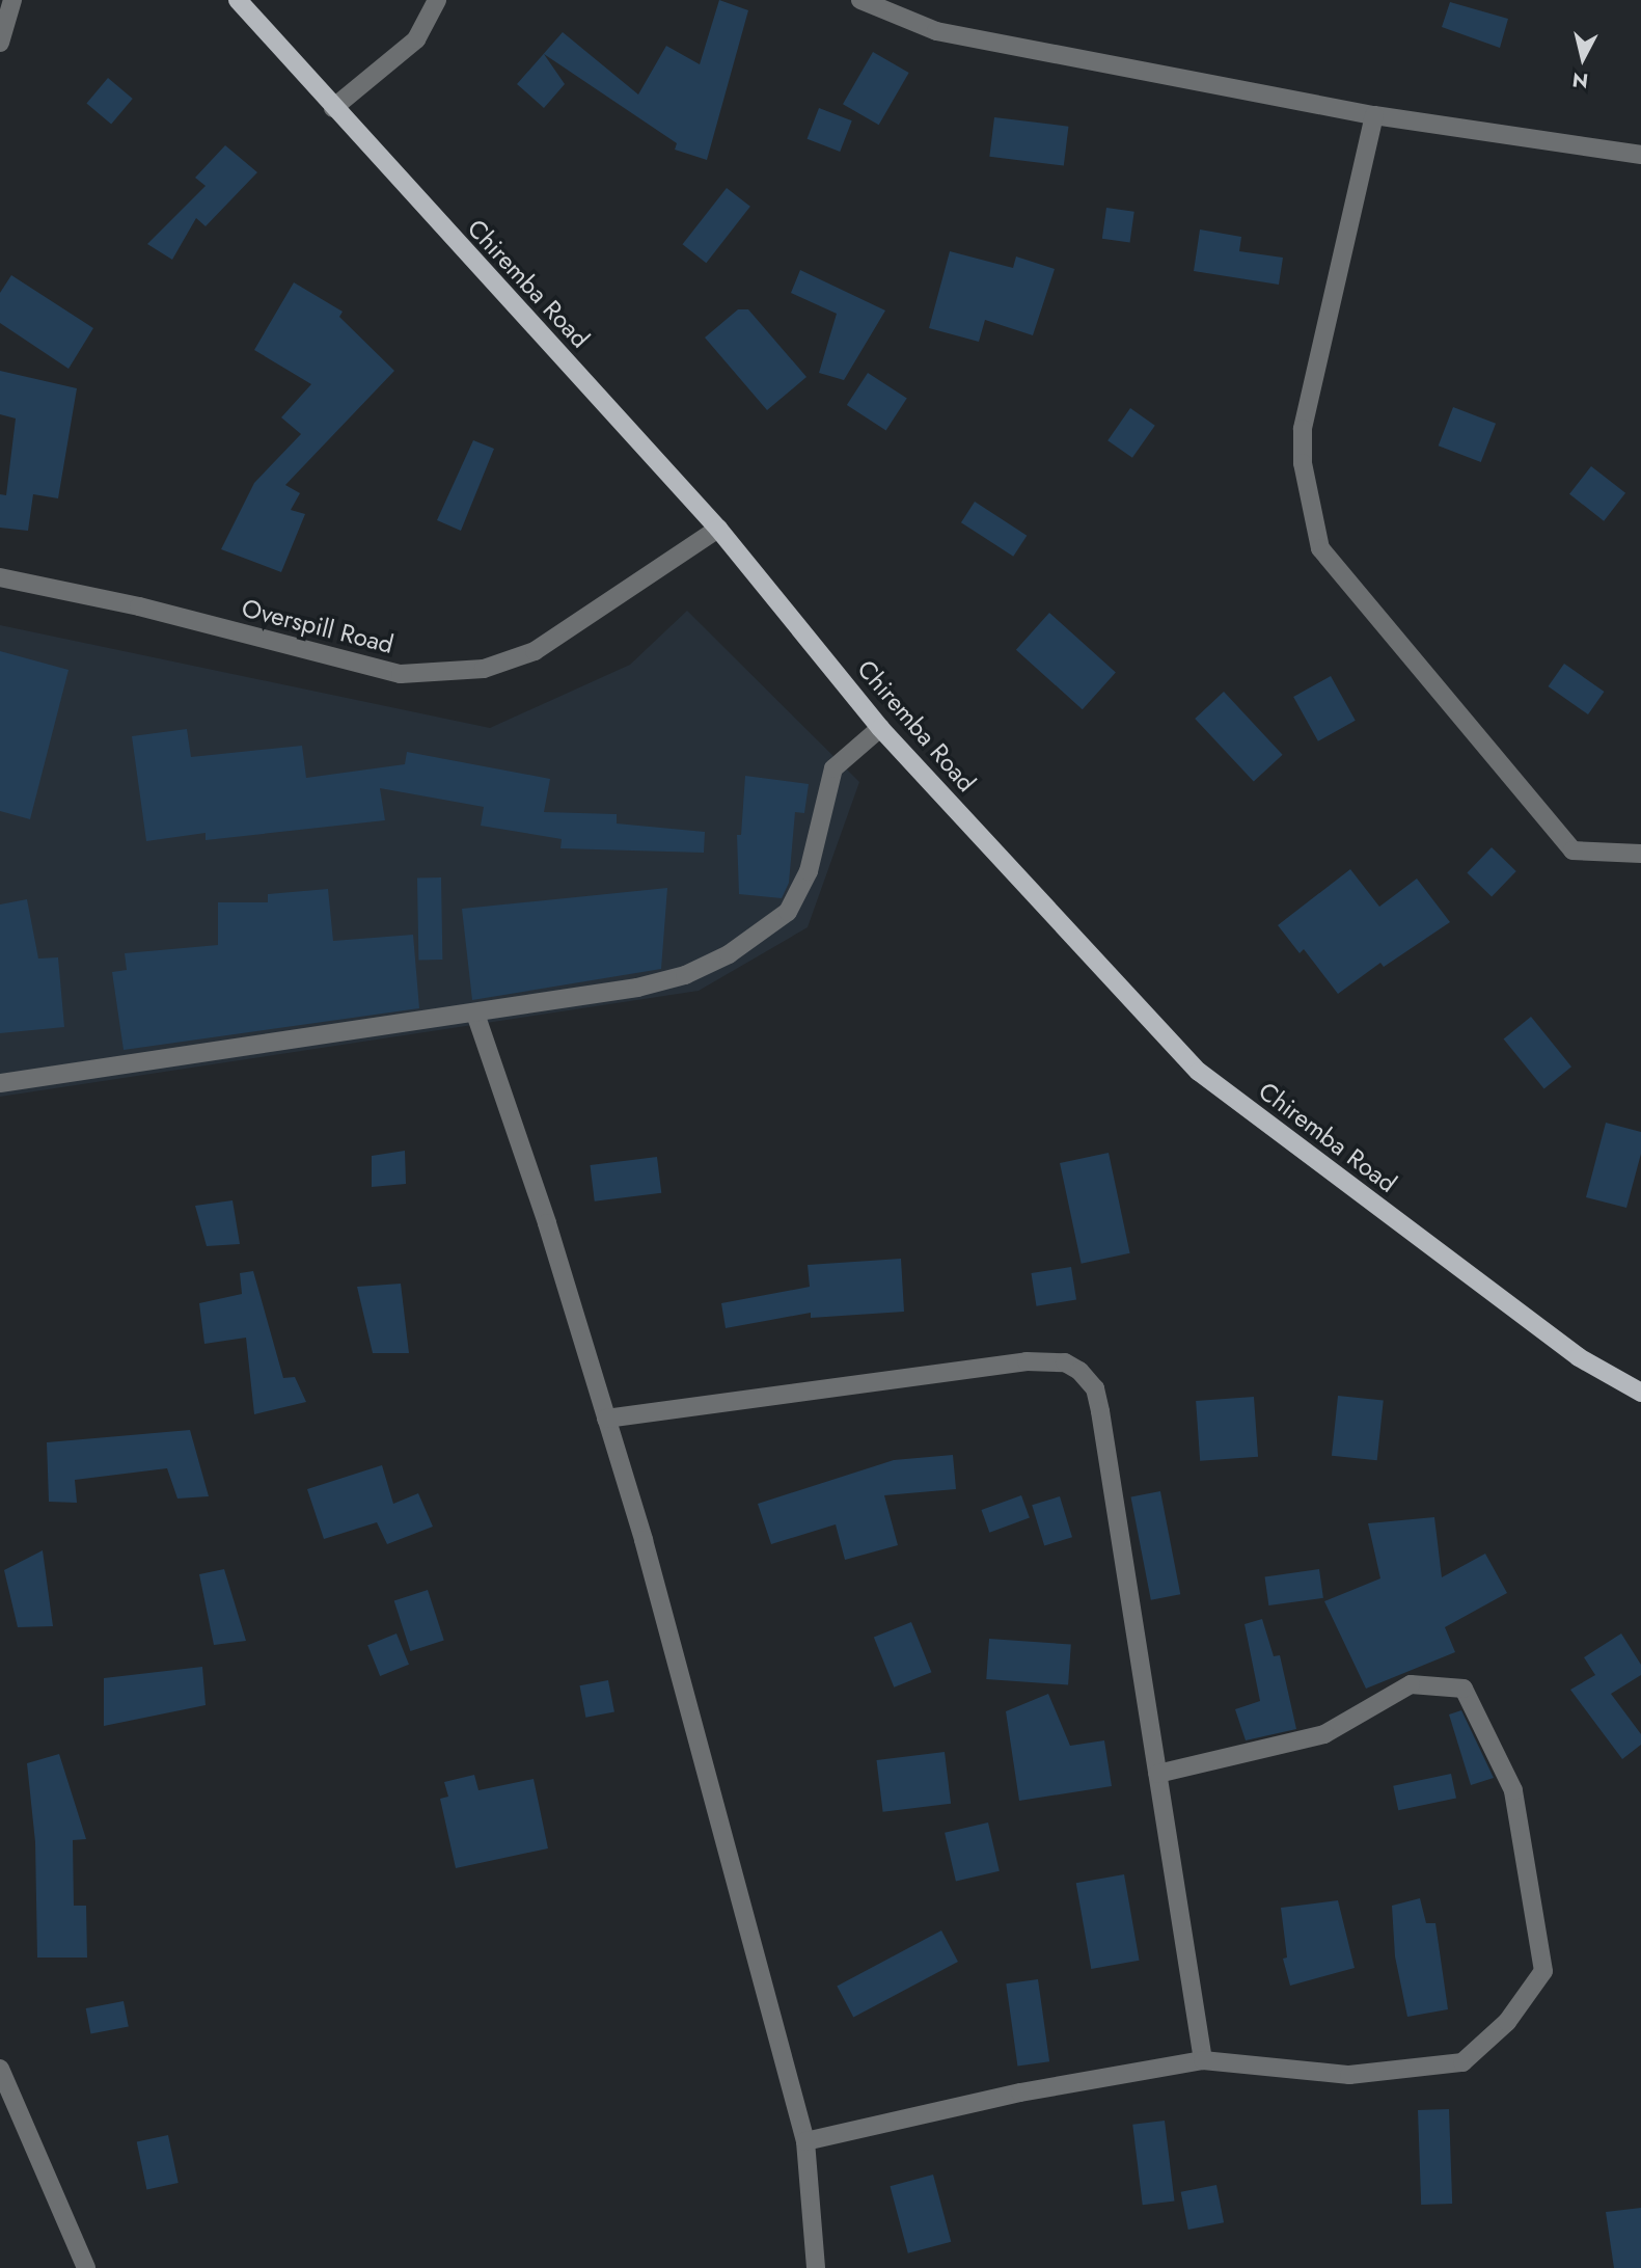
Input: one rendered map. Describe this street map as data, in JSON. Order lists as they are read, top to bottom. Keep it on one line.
{"streets":{"main road":["Chiremba Road"],"street":["Overspill Road"]},"crossings":[["Chiremba Road","Overspill Road"]],"north":"bottom"}
